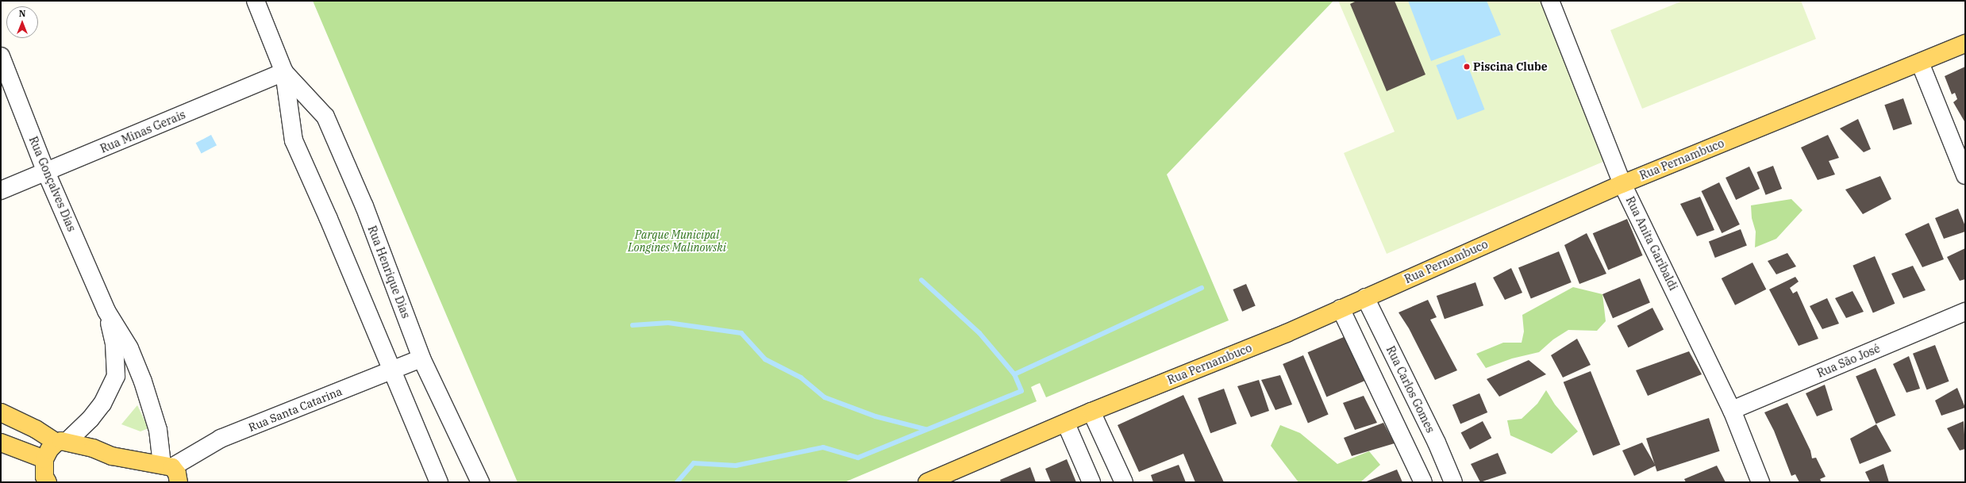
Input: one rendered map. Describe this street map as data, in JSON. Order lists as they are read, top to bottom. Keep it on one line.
{"streets":{"main road":["Rua Pernambuco"],"street":["Rua Minas Gerais","Rua Gonçalves Dias","Rua Anita Garibaldi","Rua Henrique Dias","Rua São José","Rua Carlos Gomes","Rua Santa Catarina"]},"crossings":[["Rua Minas Gerais","Rua Gonçalves Dias"],["Rua Minas Gerais","Rua Henrique Dias"],["Rua Pernambuco","Rua Anita Garibaldi"],["Rua Pernambuco","Rua Carlos Gomes"],["Rua Gonçalves Dias","Rua Santa Catarina"],["Rua Anita Garibaldi","Rua São José"],["Rua Henrique Dias","Rua Santa Catarina"]],"parks":["Parque Municipal Longines Malinowski"],"places":["Piscina Clube"],"north":"top"}
